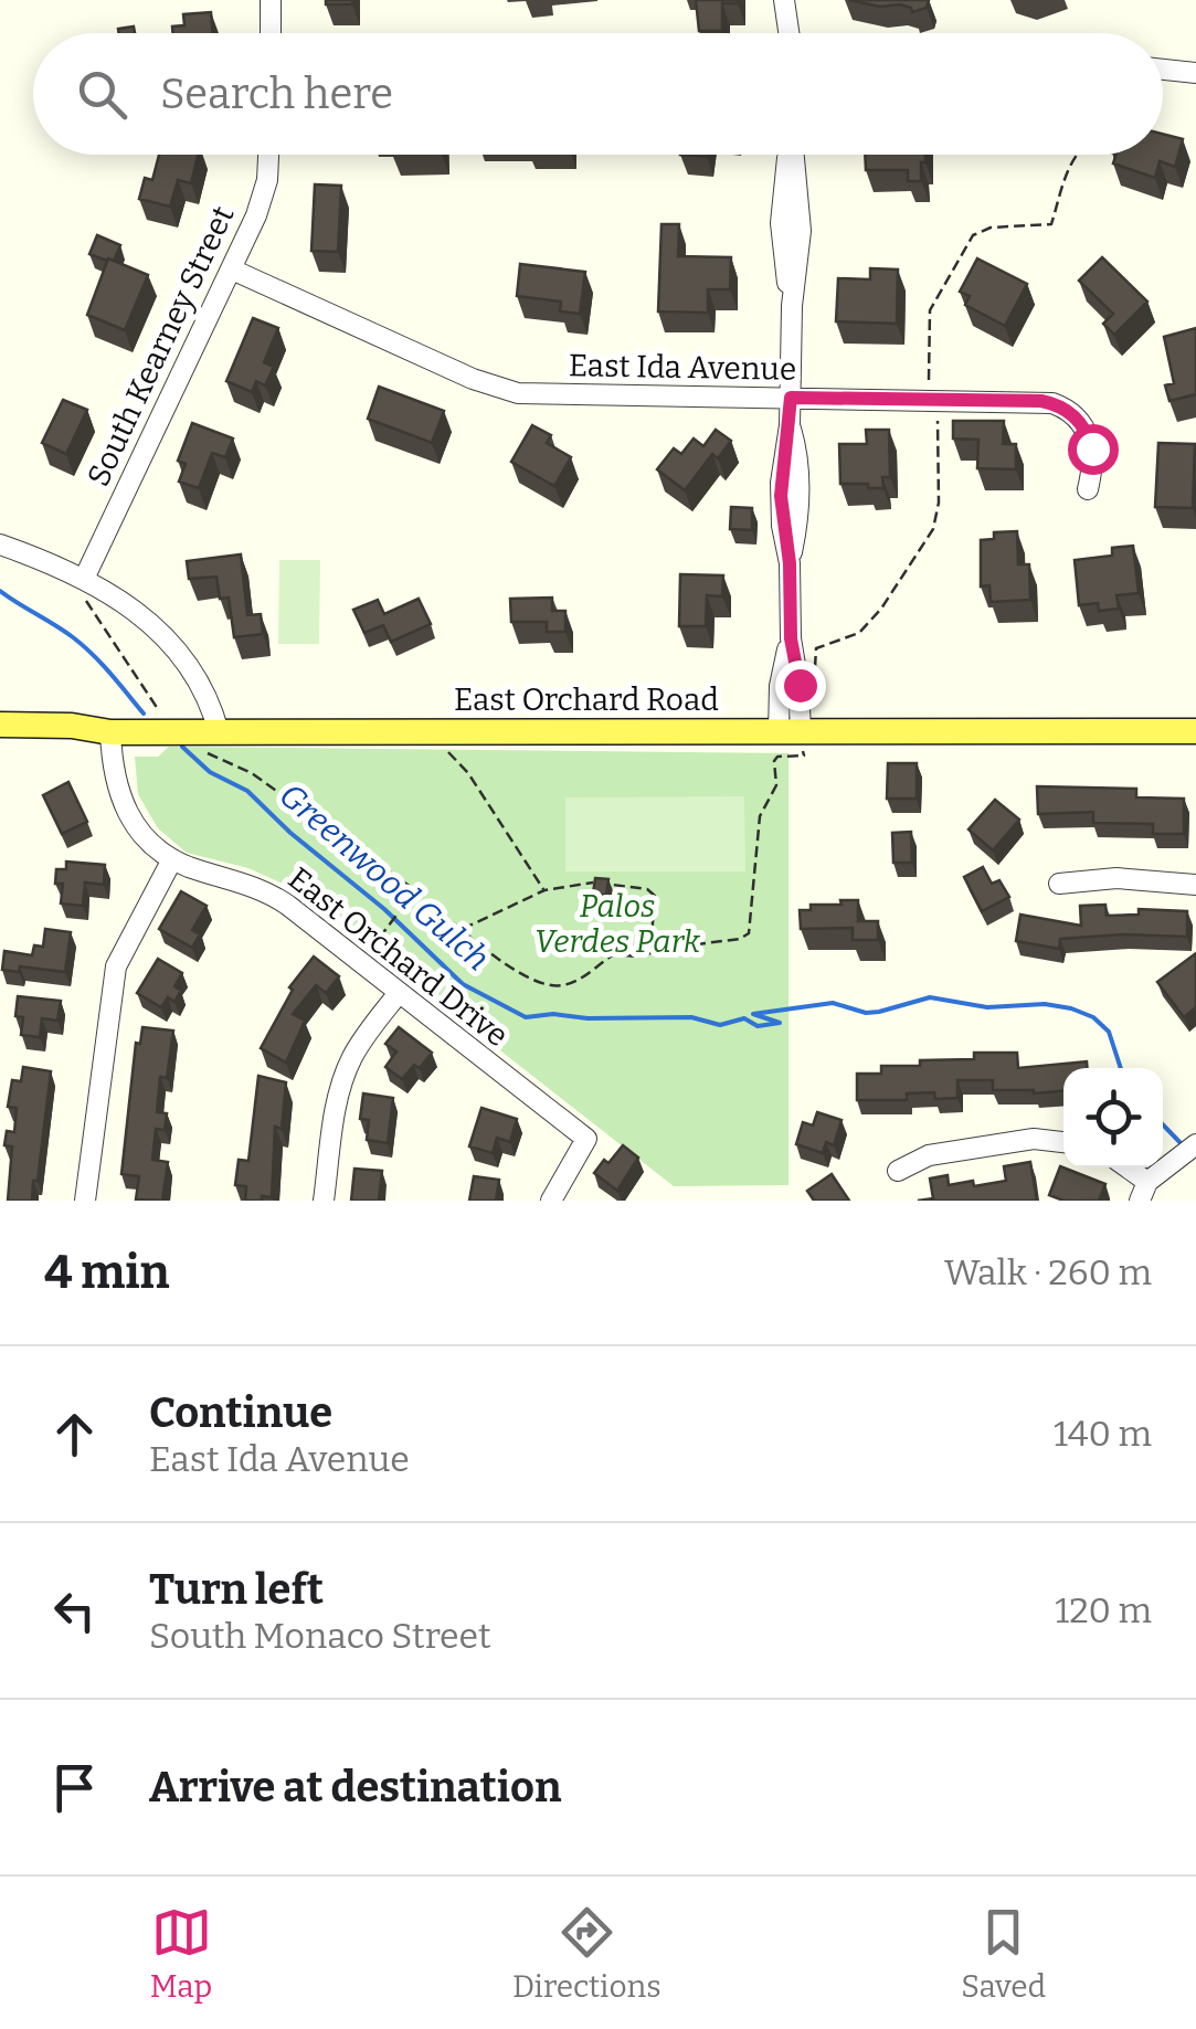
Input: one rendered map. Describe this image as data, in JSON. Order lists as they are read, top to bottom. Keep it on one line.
{"streets":{"main road":["East Orchard Road"],"street":["South Kearney Street","East Ida Avenue","East Orchard Drive"]},"crossings":[["South Kearney Street","East Ida Avenue"],["East Orchard Road","East Orchard Drive"]],"water":["Greenwood Gulch"],"parks":["Palos Verdes Park"],"page":{"search":"Search here","heading":["4 min","Walk · 260 m"],"list":[["Continue","East Ida Avenue","140 m"],["Turn left","South Monaco Street","120 m"],"Arrive at destination"],"nav":["Map","Directions","Saved"]}}
